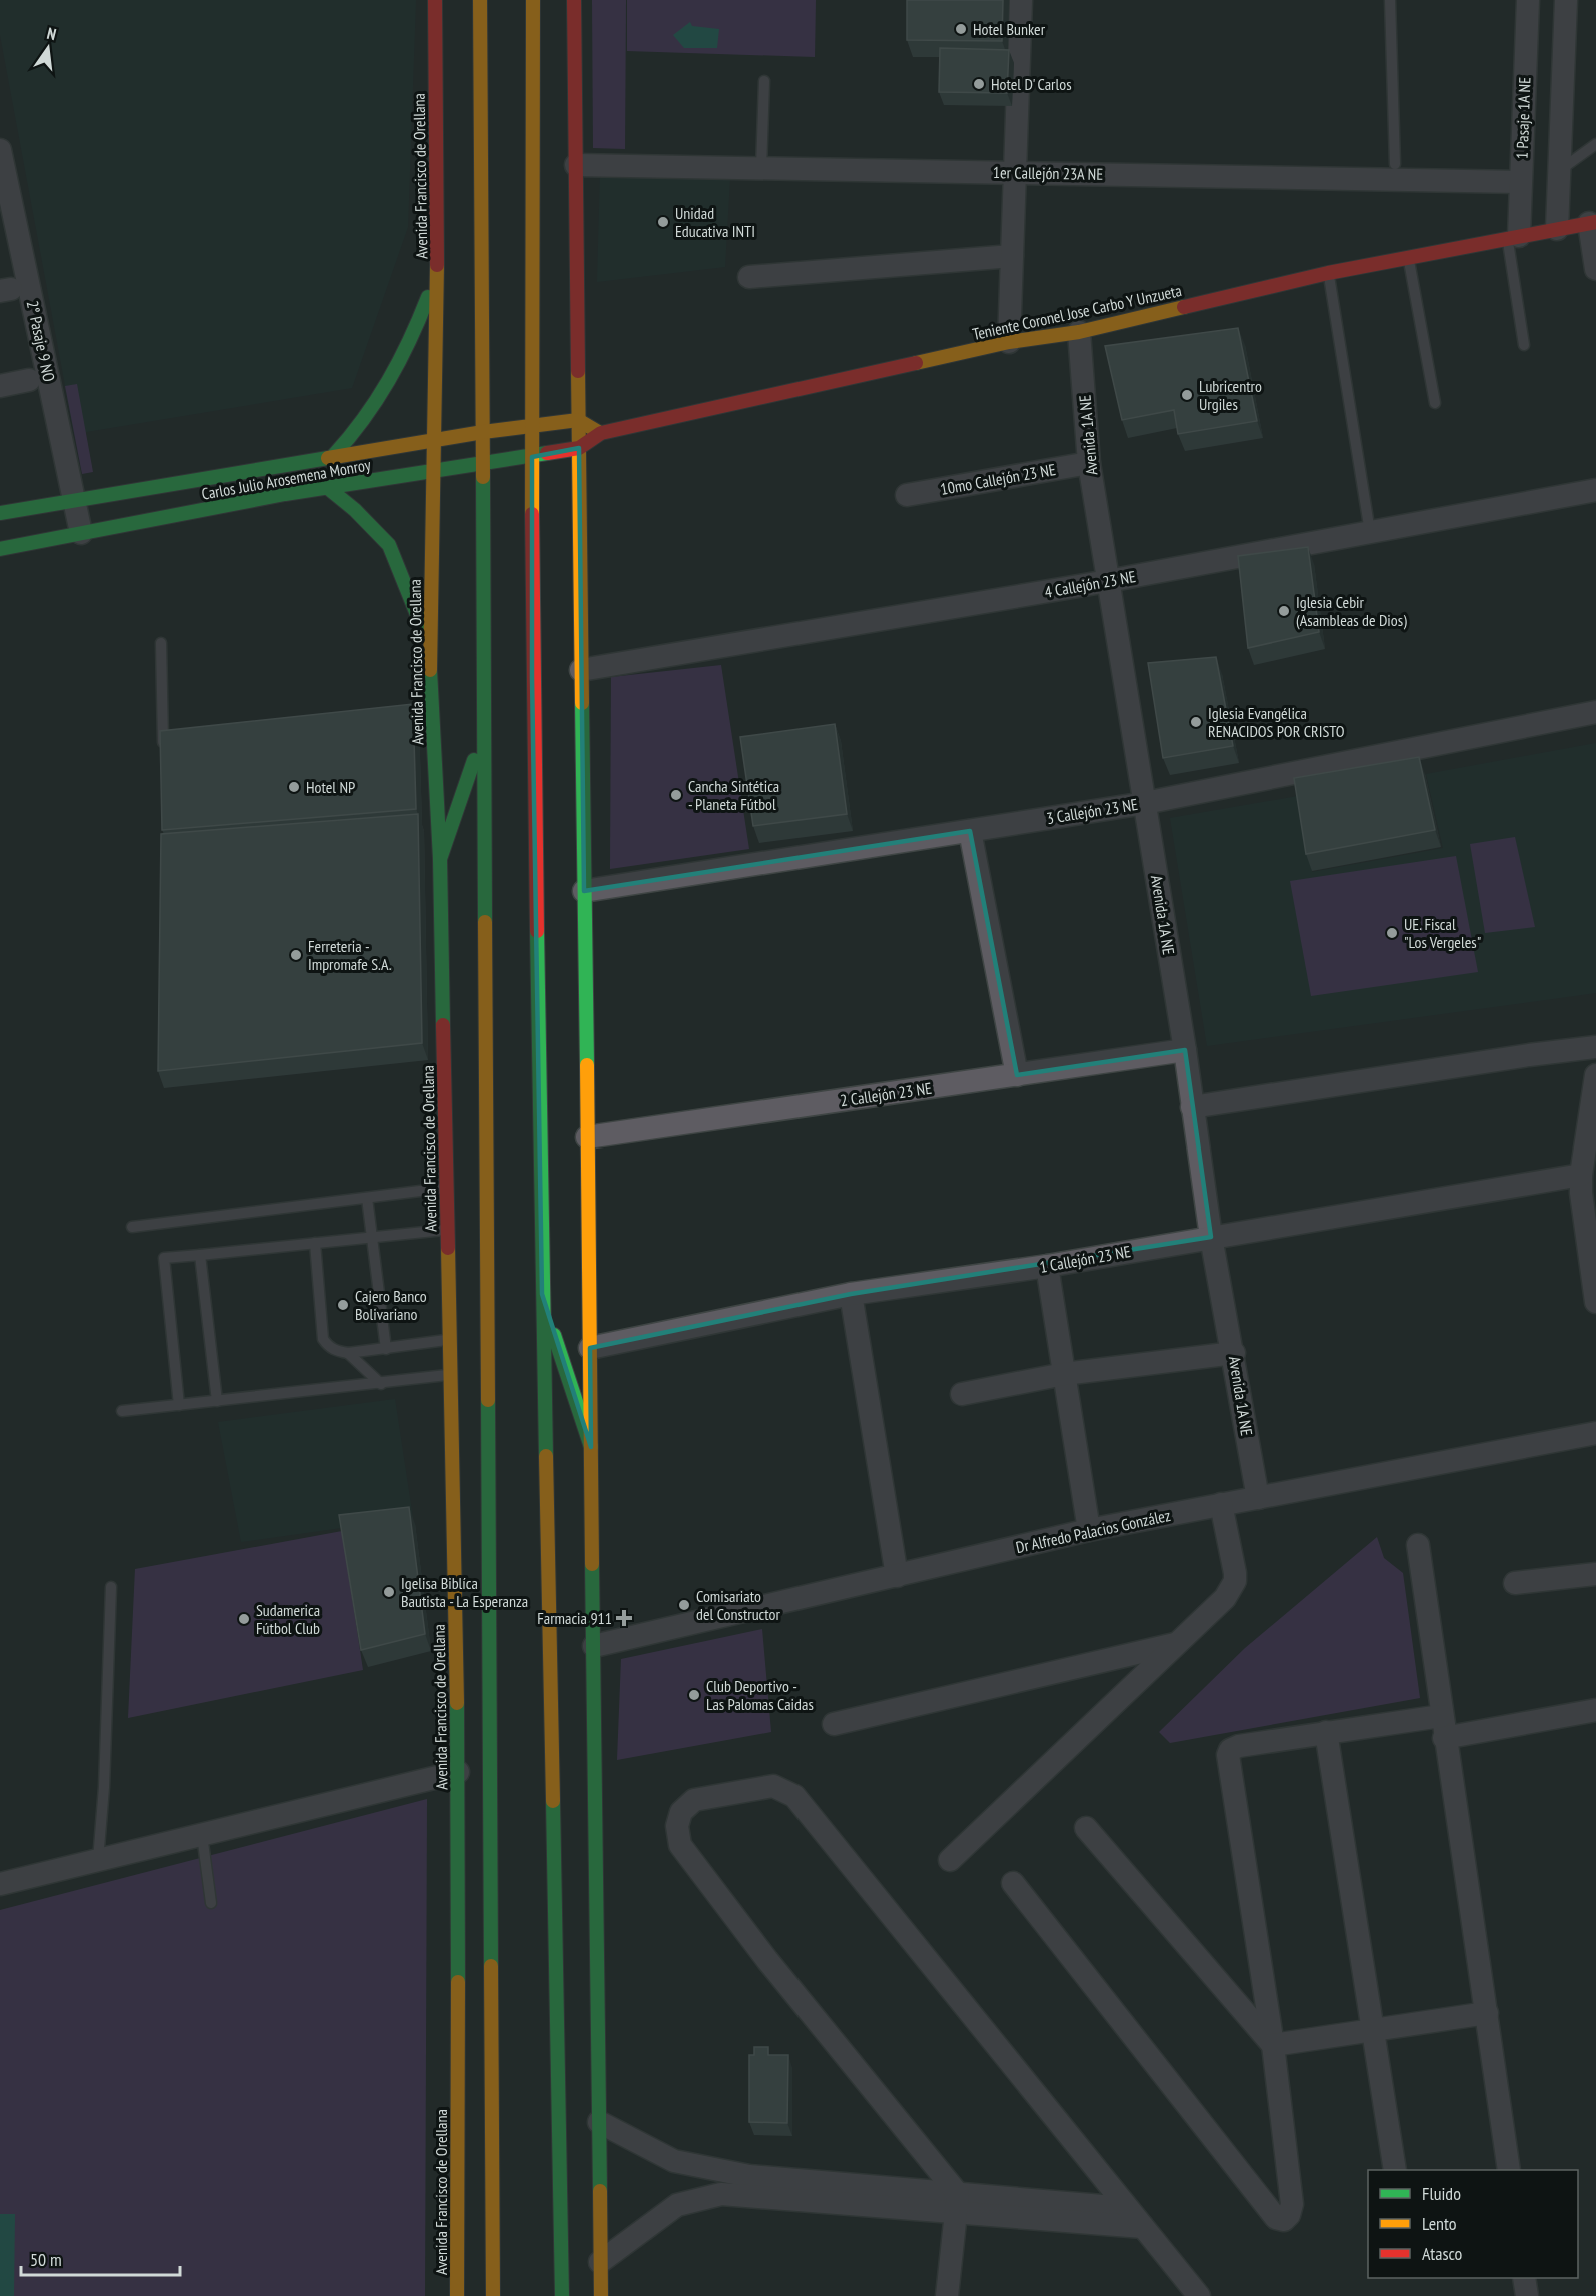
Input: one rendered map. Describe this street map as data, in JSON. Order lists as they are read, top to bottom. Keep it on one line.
{"streets":{"main road":["Avenida Francisco de Orellana","Teniente Coronel Jose Carbo Y Unzueta","Carlos Julio Arosemena Monroy"],"street":["1 Pasaje 1A NE","1er Callejón 23A NE","2° Pasaje 9 NO","Avenida 1A NE","10mo Callejón 23 NE","4 Callejón 23 NE","3 Callejón 23 NE","2 Callejón 23 NE","1 Callejón 23 NE","Dr Alfredo Palacios González"]},"crossings":[["1 Pasaje 1A NE","1er Callejón 23A NE"],["1 Pasaje 1A NE","Teniente Coronel Jose Carbo Y Unzueta"],["Avenida Francisco de Orellana","Carlos Julio Arosemena Monroy"],["Teniente Coronel Jose Carbo Y Unzueta","Avenida 1A NE"],["Teniente Coronel Jose Carbo Y Unzueta","Carlos Julio Arosemena Monroy"],["2° Pasaje 9 NO","Carlos Julio Arosemena Monroy"],["Avenida 1A NE","10mo Callejón 23 NE"],["Avenida 1A NE","4 Callejón 23 NE"],["Avenida 1A NE","3 Callejón 23 NE"],["Avenida 1A NE","2 Callejón 23 NE"],["Avenida 1A NE","1 Callejón 23 NE"],["Avenida 1A NE","Dr Alfredo Palacios González"]],"places":{"other":["Hotel Bunker","Hotel D' Carlos","Unidad Educativa INTI","Lubricentro Urgiles","Iglesia Cebir (Asambleas de Dios)","Iglesia Evangélica RENACIDOS POR CRISTO","Hotel NP","Cancha Sintética - Planeta Fútbol","UE. Fiscal \"Los Vergeles\"","Ferreteria - Impromafe S.A.","Cajero Banco Bolivariano","Igelisa Biblíca Bautista - La Esperanza","Comisariato del Constructor","Sudamerica Fútbol Club","Club Deportivo - Las Palomas Caidas"],"health":["Farmacia 911"]},"legend":["Fluido","Lento","Atasco"],"scale_bar":"50 m","north":"top"}
